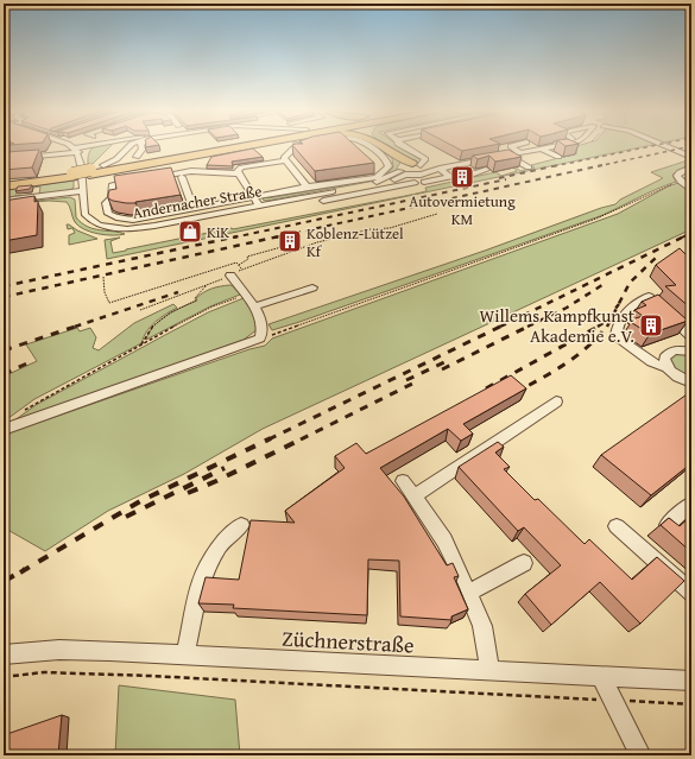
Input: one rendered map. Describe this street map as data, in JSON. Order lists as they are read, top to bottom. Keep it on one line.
{"streets":{"street":["Andernacher Straße","Züchnerstraße"]},"places":{"building":["Autovermietung KM","Koblenz-Lützel Kf","Willems Kampfkunst Akademie e.V."],"shop":["KiK"]}}
